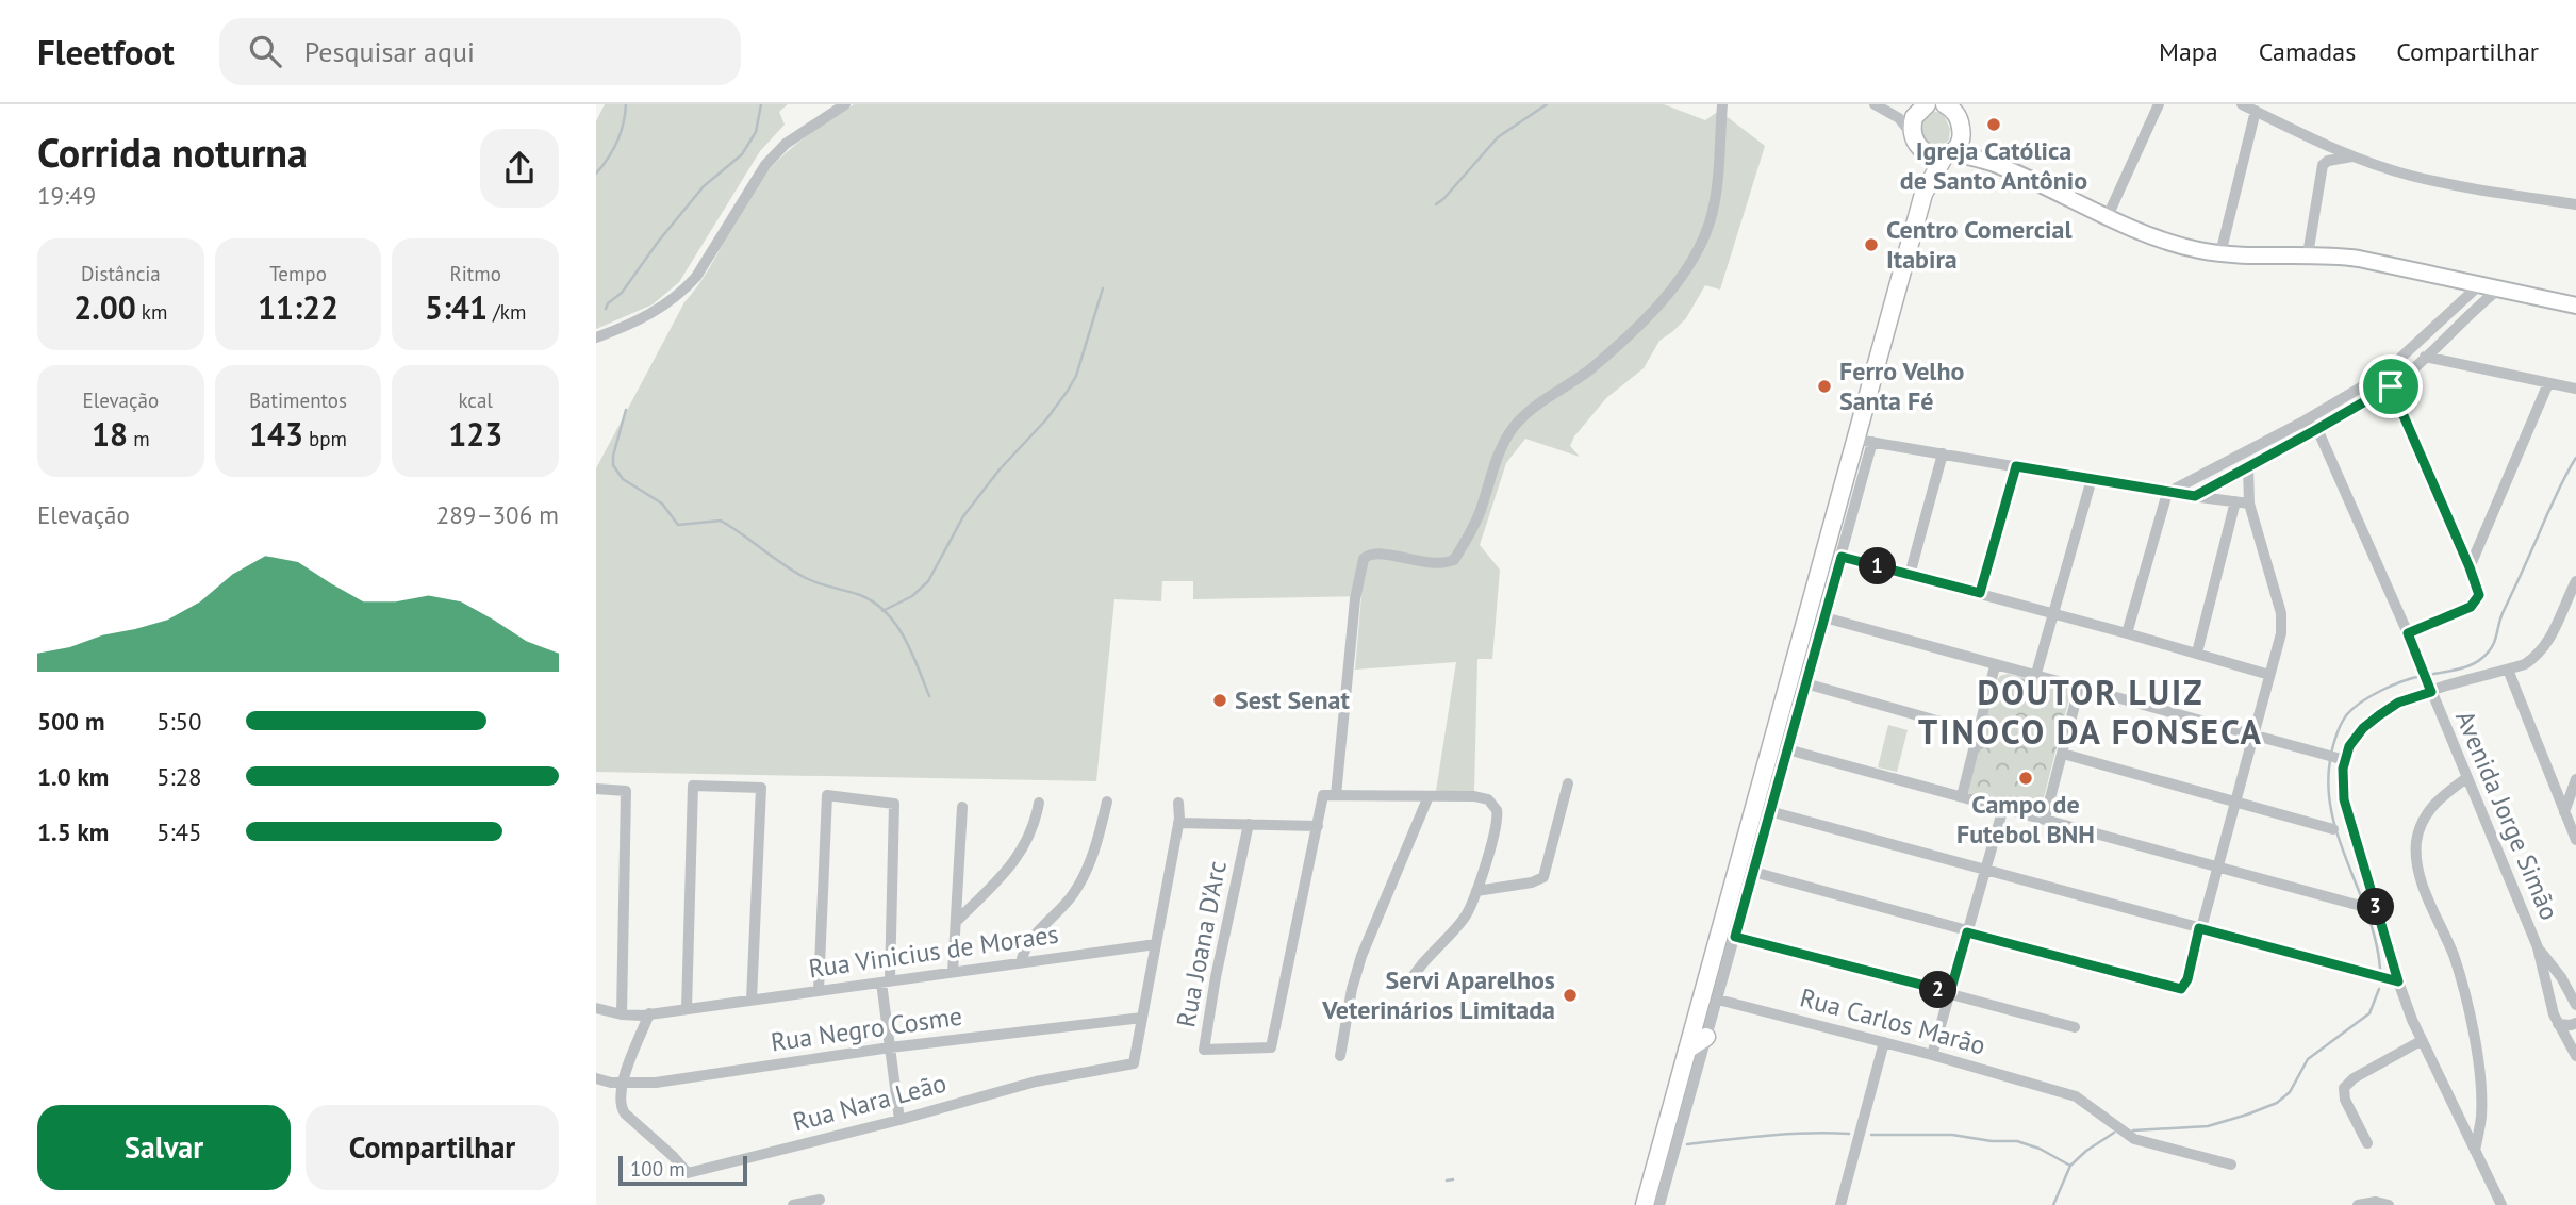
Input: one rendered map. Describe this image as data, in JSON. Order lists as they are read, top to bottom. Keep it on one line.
{"streets":{"street":["Avenida Jorge Simão","Rua Joana D'Arc","Rua Vinicius de Moraes","Rua Carlos Marão","Rua Negro Cosme","Rua Nara Leão"]},"crossings":[["Rua Vinicius de Moraes","Rua Nara Leão"],["Rua Negro Cosme","Rua Nara Leão"]],"districts":["DOUTOR LUIZ TINOCO DA FONSECA"],"places":["Igreja Católica de Santo Antônio","Centro Comercial Itabira","Ferro Velho Santa Fé","Sest Senat","Campo de Futebol BNH","Servi Aparelhos Veterinários Limitada"],"scale_bar":"100 m","page":{"header":"Fleetfoot","search":"Pesquisar aqui","nav":["Mapa","Camadas","Compartilhar"],"heading":["Corrida noturna","19:49"],"stats":[["Distância","2.00 km"],["Tempo","11:22"],["Ritmo","5:41 /km"],["Elevação","18 m"],["Batimentos","143 bpm"],["kcal","123"]],"chart":["Elevação","289–306 m"],"pins":["1","3","2"],"list":[{"name":"500 m","note":"5:50"},{"name":"1.0 km","note":"5:28"},{"name":"1.5 km","note":"5:45"}],"buttons":["Salvar","Compartilhar"],"scale":"100 m"}}
